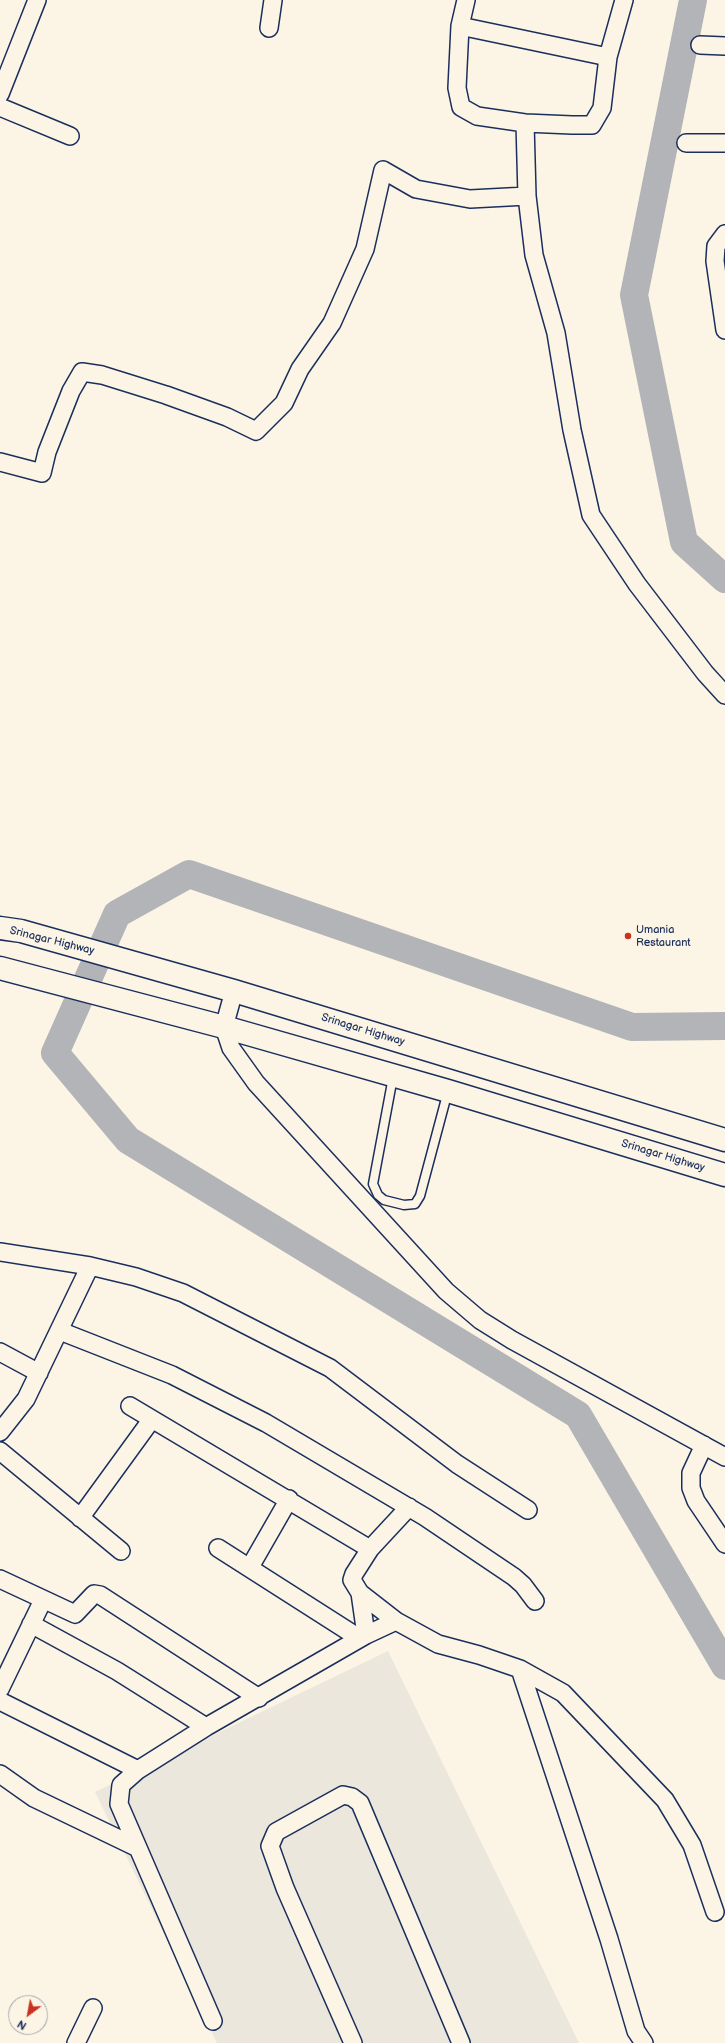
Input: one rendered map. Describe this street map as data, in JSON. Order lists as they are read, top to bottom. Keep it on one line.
{"streets":{"highway":["Srinagar Highway"]},"places":["Umania Restaurant"],"north":"bottom left"}
